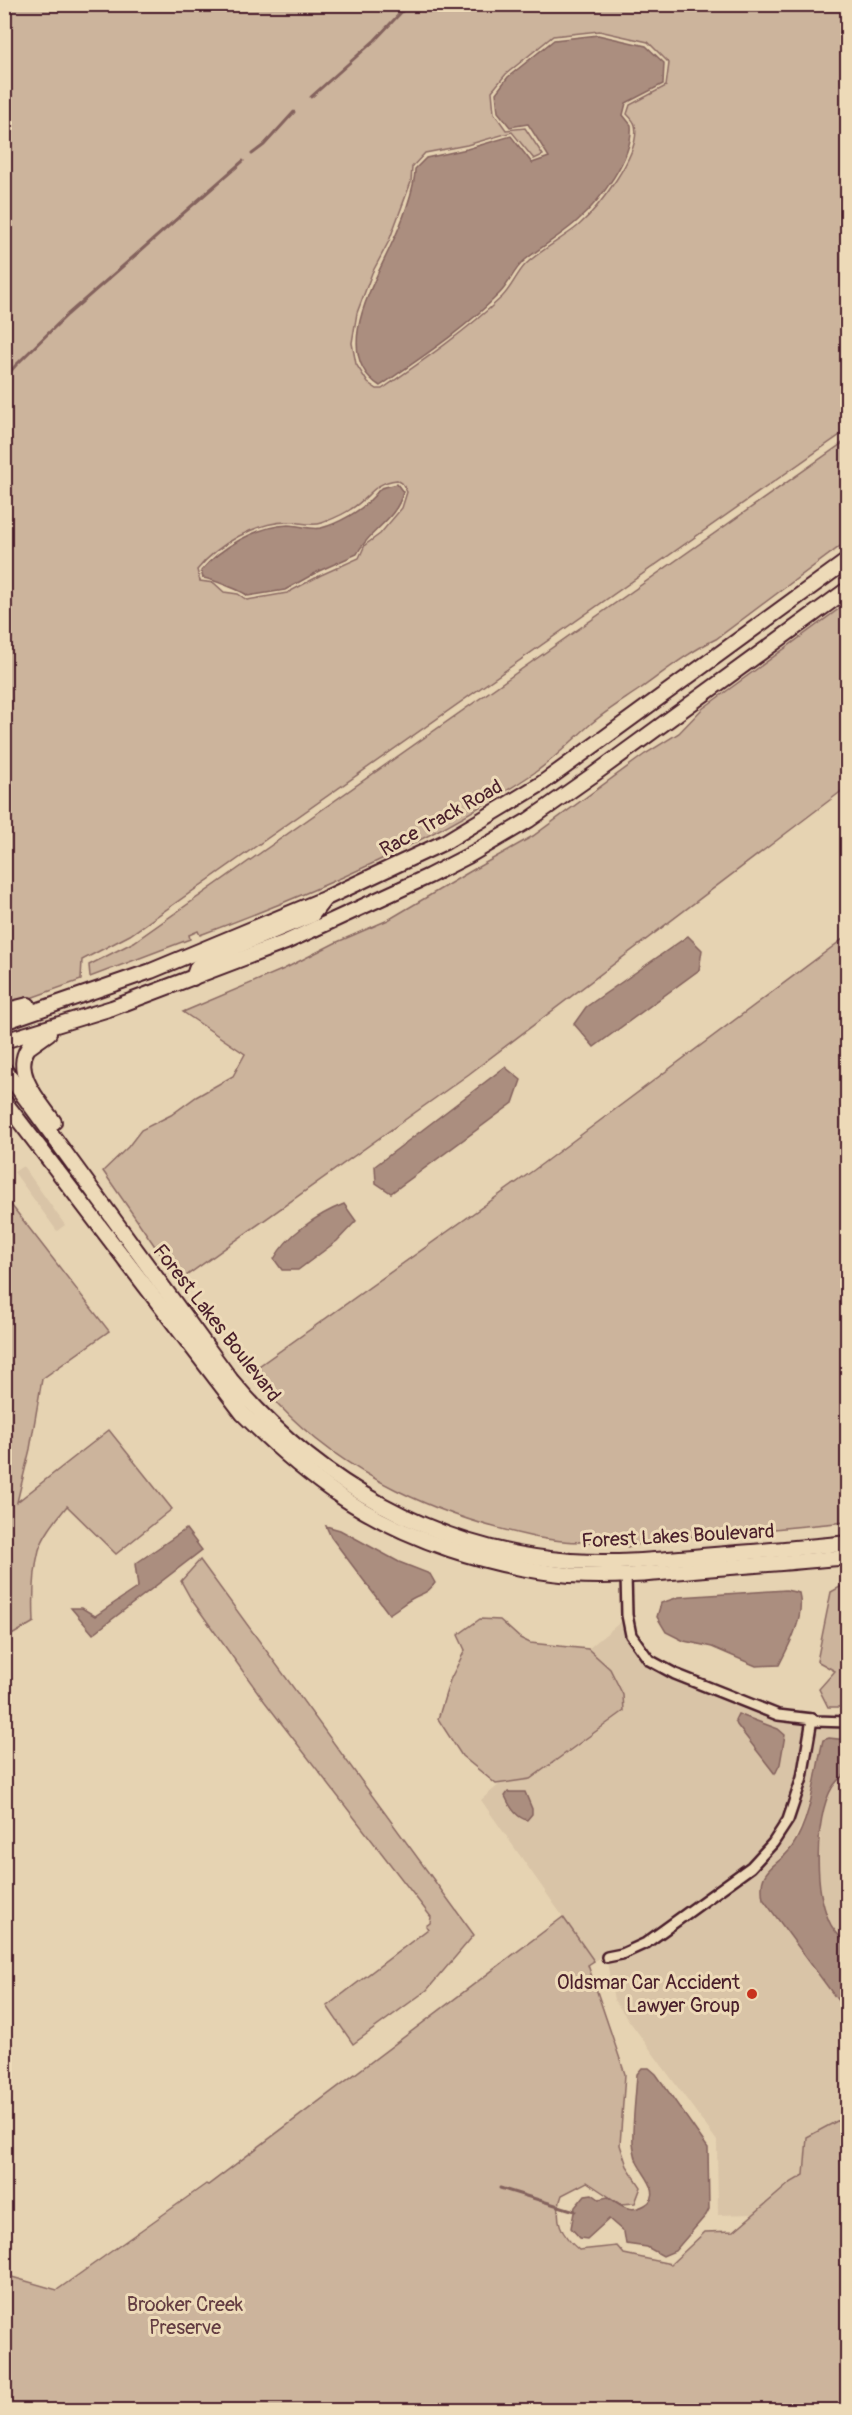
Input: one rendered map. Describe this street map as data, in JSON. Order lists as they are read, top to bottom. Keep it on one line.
{"streets":{"main road":["Race Track Road","Forest Lakes Boulevard"]},"parks":["Brooker Creek Preserve"],"places":["Oldsmar Car Accident Lawyer Group"]}
